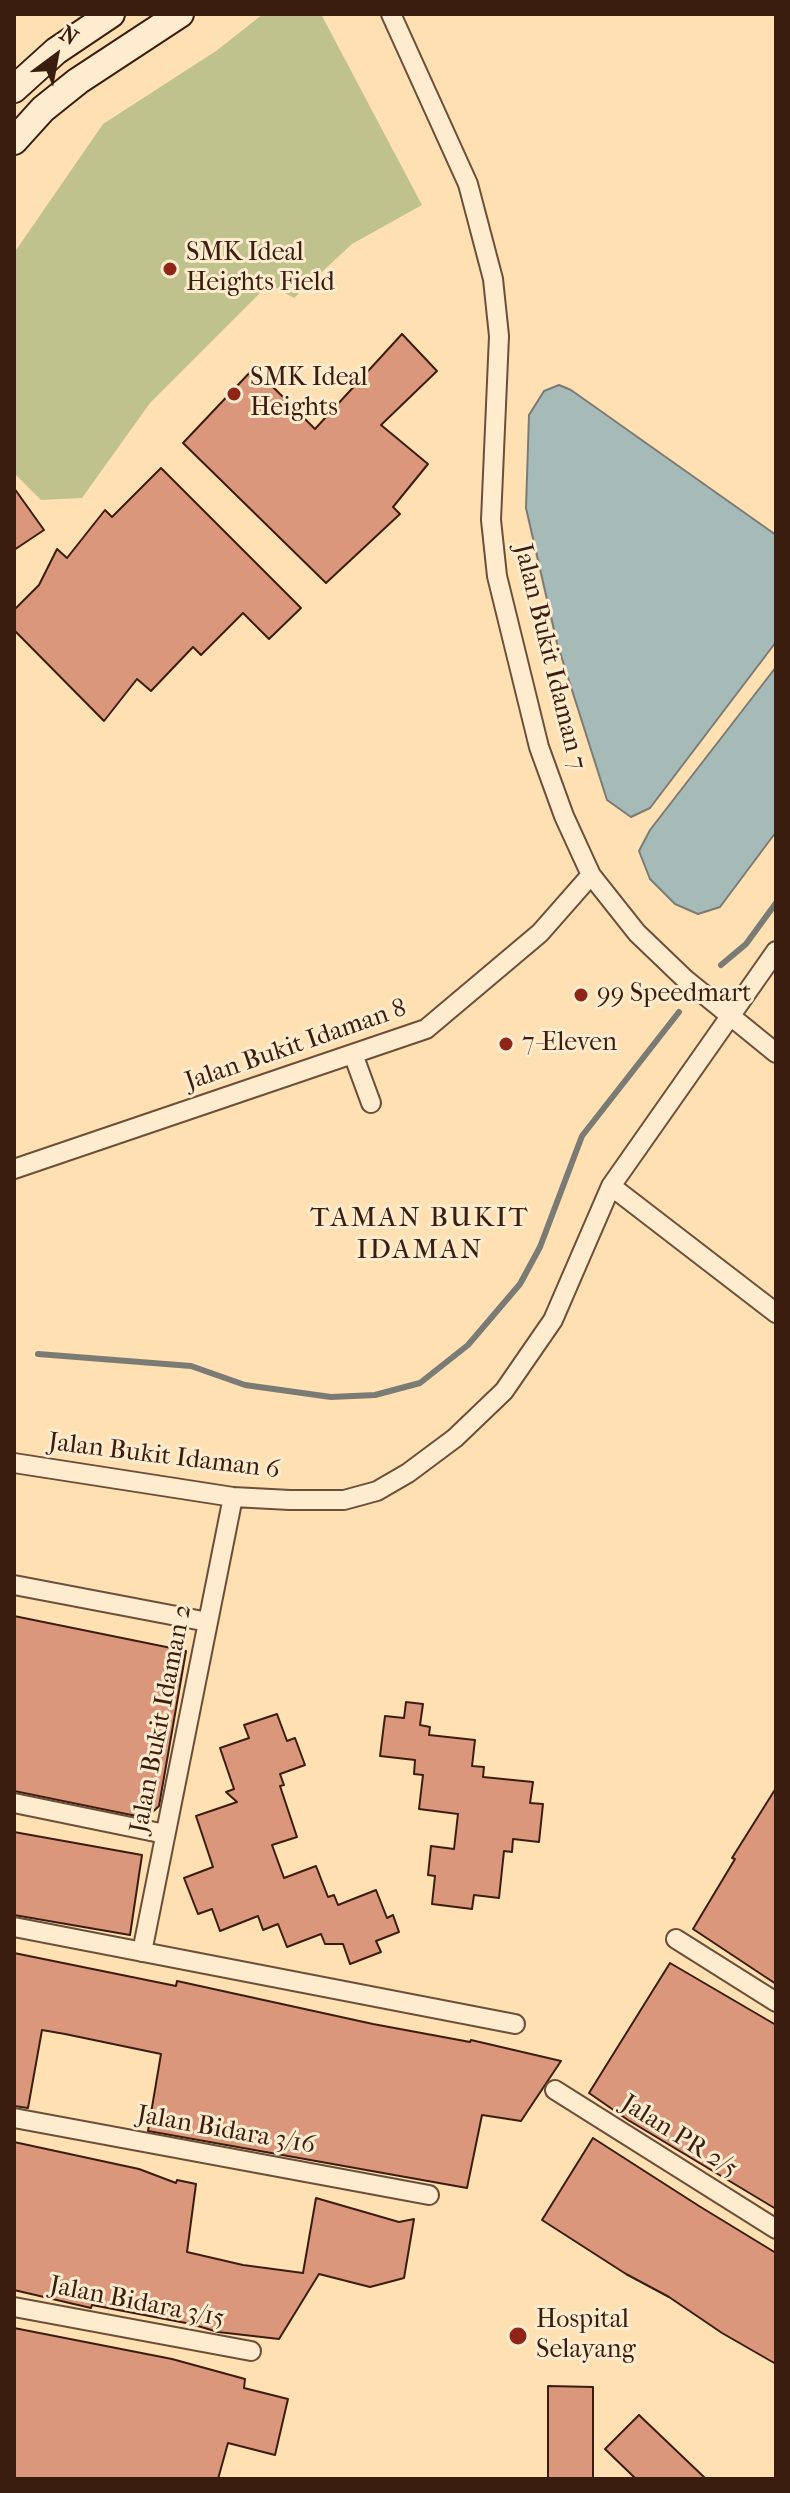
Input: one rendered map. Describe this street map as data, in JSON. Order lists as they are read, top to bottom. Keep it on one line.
{"streets":{"street":["Jalan Bukit Idaman 7","Jalan Bukit Idaman 8","Jalan Bukit Idaman 6","Jalan Bukit Idaman 2","Jalan Bidara 3/16","Jalan PR 2/5","Jalan Bidara 3/15"]},"crossings":[["Jalan Bukit Idaman 7","Jalan Bukit Idaman 8"],["Jalan Bukit Idaman 7","Jalan Bukit Idaman 6"],["Jalan Bukit Idaman 6","Jalan Bukit Idaman 2"]],"districts":["TAMAN BUKIT IDAMAN"],"places":["SMK Ideal Heights Field","SMK Ideal Heights","99 Speedmart","7-Eleven","Hospital Selayang"],"north":"top right"}
